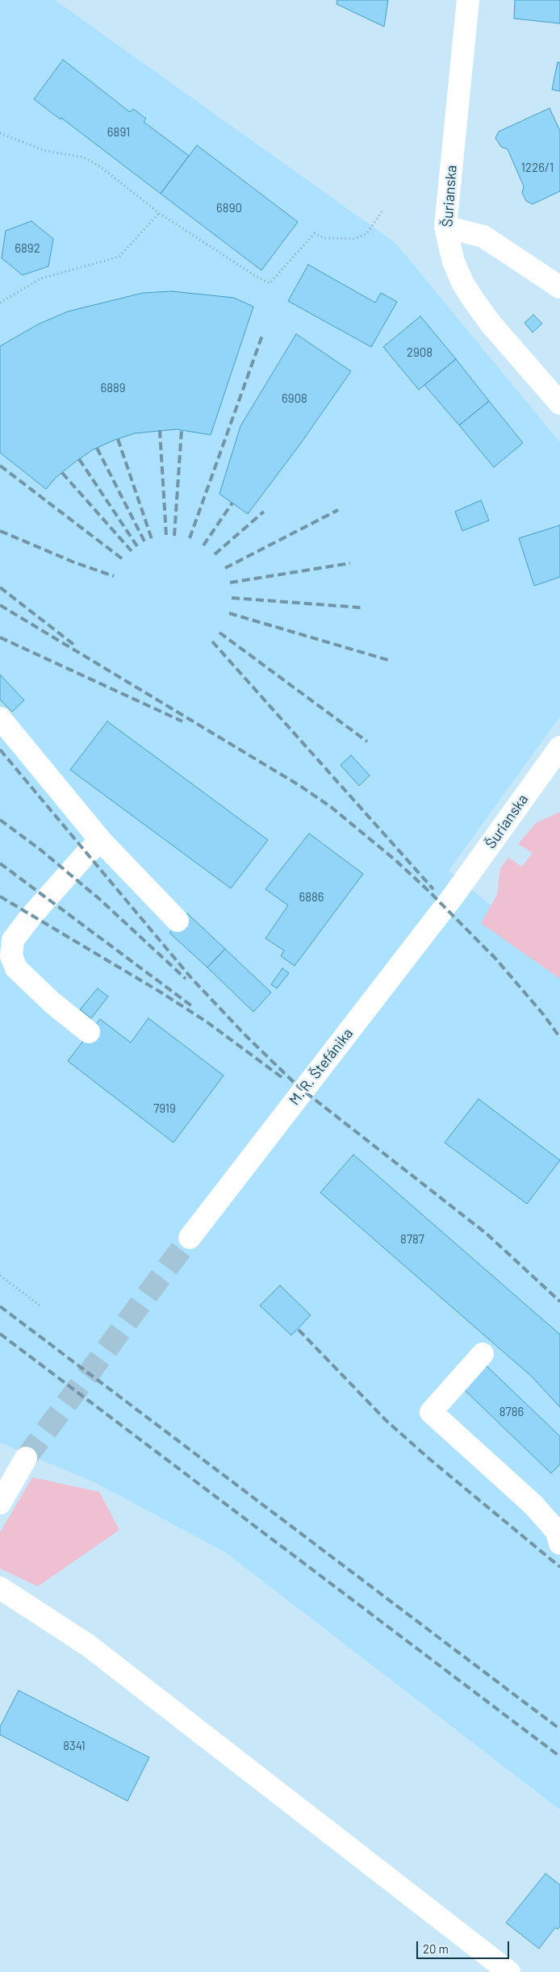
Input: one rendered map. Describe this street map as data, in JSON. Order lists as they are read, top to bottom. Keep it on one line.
{"streets":{"street":["Šurianska","M. R. Štefánika"]},"crossings":[["Šurianska","M. R. Štefánika"]],"house_numbers":["6891","1226/1","6890","6892","2908","6889","6908","6886","7919","8787","8786","8341"],"scale_bar":"20 m"}
